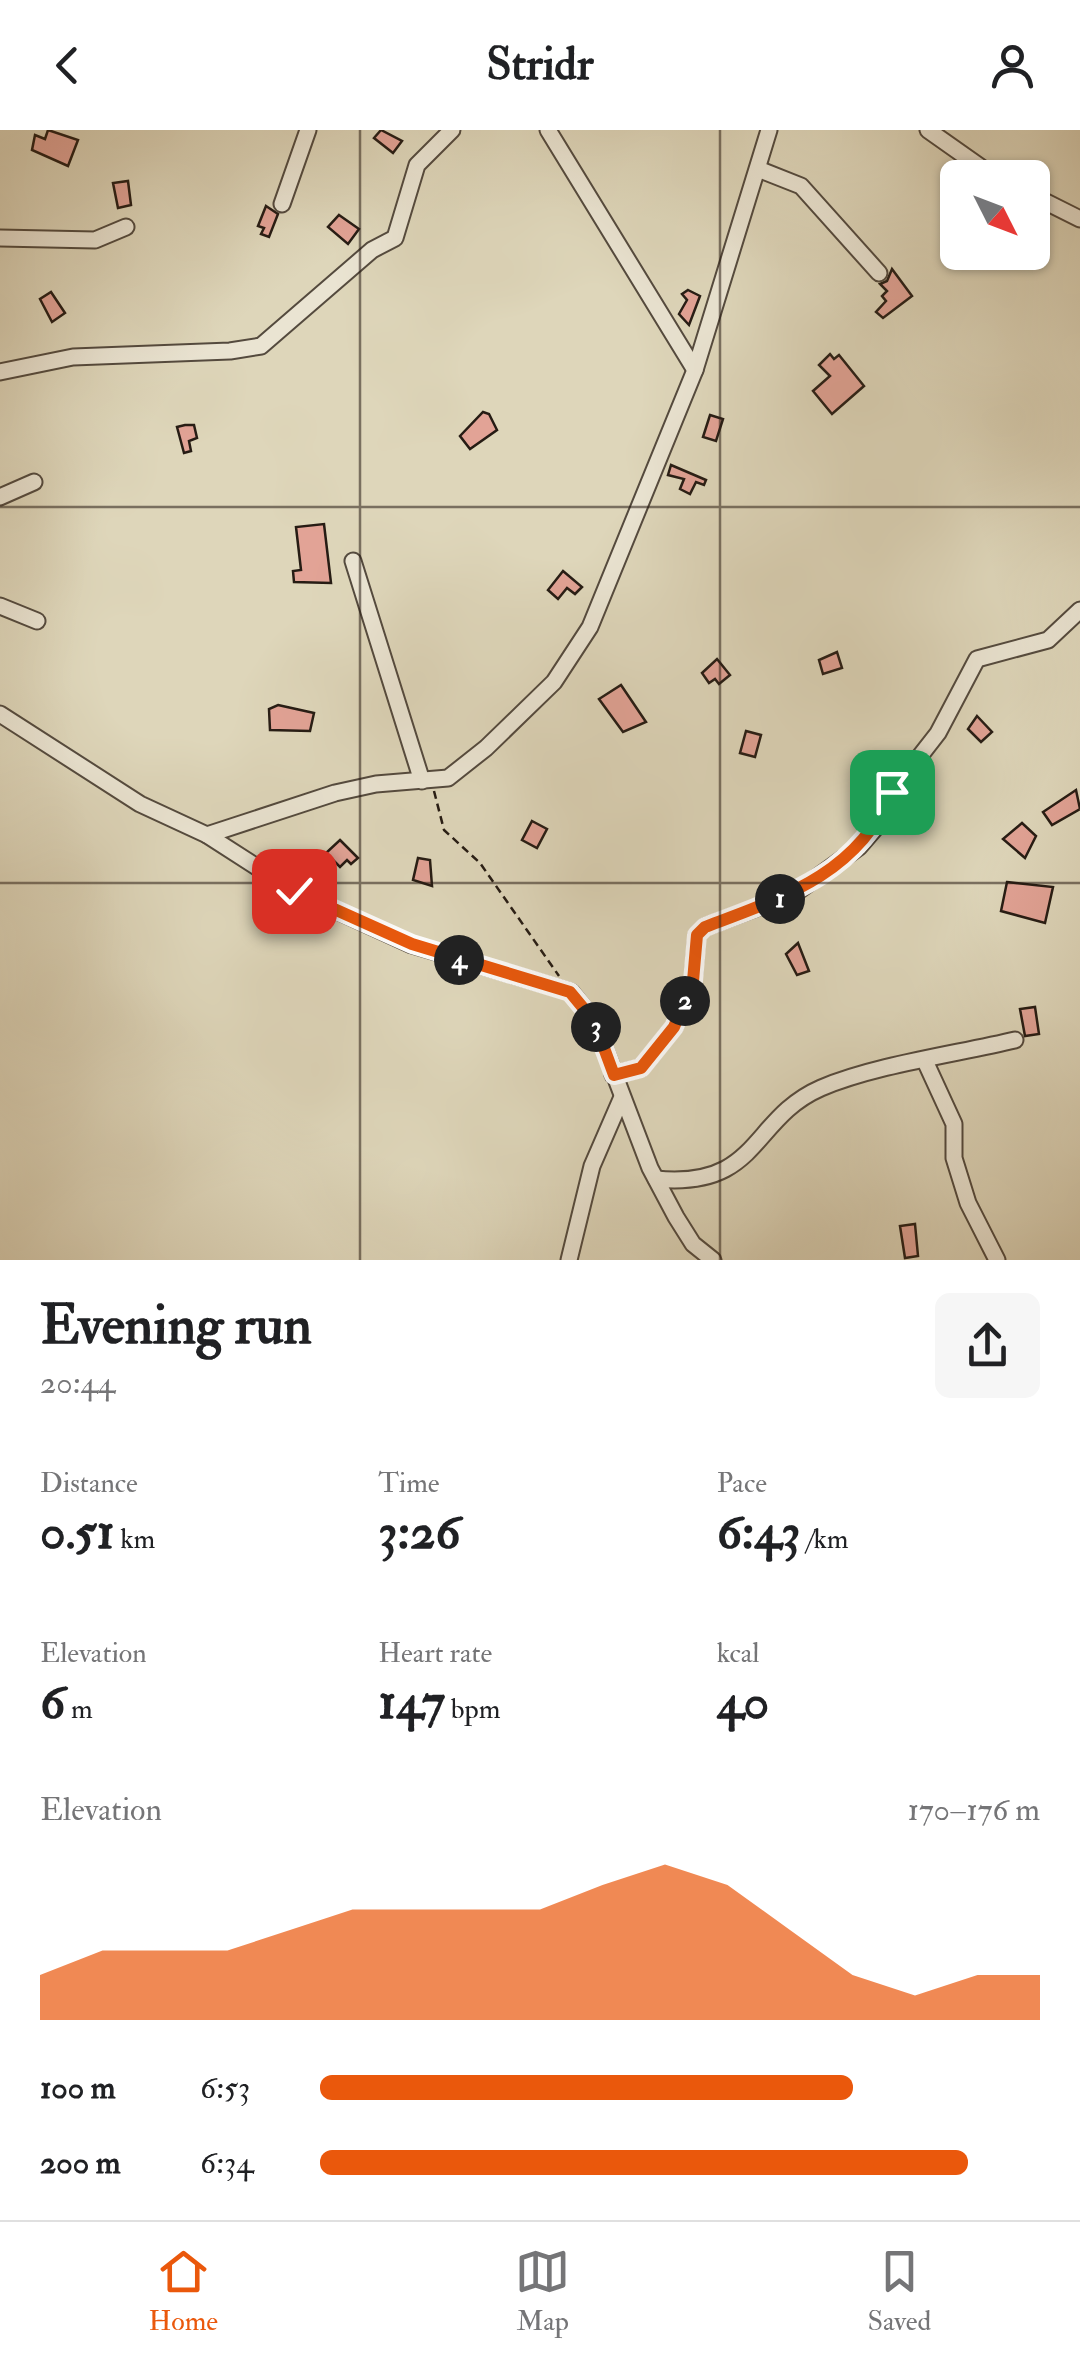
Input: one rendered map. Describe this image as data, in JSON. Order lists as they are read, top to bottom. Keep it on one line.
{"north":"bottom right","page":{"header":"Stridr","pins":["1","4","2","3"],"heading":["Evening run","20:44"],"stats":[["Distance","0.51 km"],["Time","3:26"],["Pace","6:43 /km"],["Elevation","6 m"],["Heart rate","147 bpm"],["kcal","40"]],"chart":["Elevation","170–176 m"],"list":[{"name":"100 m","note":"6:53"},{"name":"200 m","note":"6:34"}],"tabs":["Home","Map","Saved"]}}
